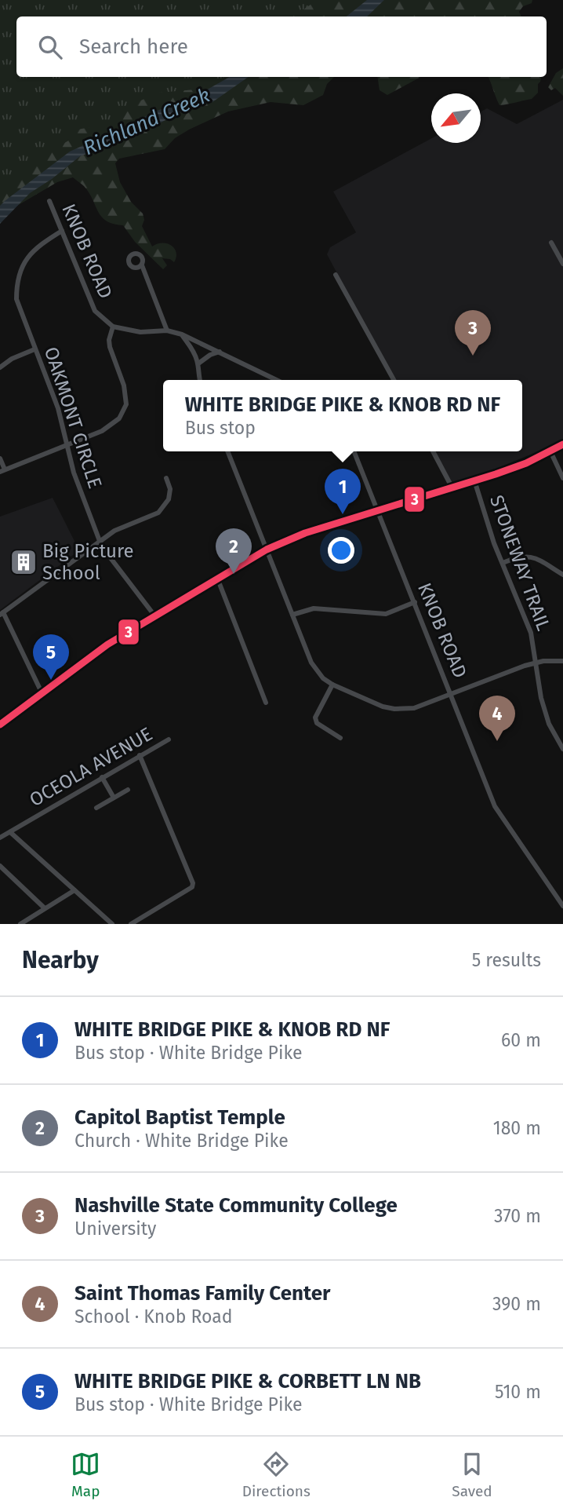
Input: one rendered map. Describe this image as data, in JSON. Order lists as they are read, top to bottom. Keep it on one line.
{"streets":{"street":["KNOB ROAD","OAKMONT CIRCLE","STONEWAY TRAIL","OCEOLA AVENUE"]},"crossings":[["KNOB ROAD","OAKMONT CIRCLE"]],"water":["Richland Creek"],"places":{"building":["Big Picture School"]},"lines":["transit line 3"],"north":"bottom left","page":{"search":"Search here","pins":["3","1","2","5","4"],"popup":["WHITE BRIDGE PIKE & KNOB RD NF","Bus stop"],"heading":["Nearby","5 results"],"list":[{"mark":"1","name":"WHITE BRIDGE PIKE & KNOB RD NF","note":"Bus stop · White Bridge Pike","value":"60 m"},{"mark":"2","name":"Capitol Baptist Temple","note":"Church · White Bridge Pike","value":"180 m"},{"mark":"3","name":"Nashville State Community College","note":"University","value":"370 m"},{"mark":"4","name":"Saint Thomas Family Center","note":"School · Knob Road","value":"390 m"},{"mark":"5","name":"WHITE BRIDGE PIKE & CORBETT LN NB","note":"Bus stop · White Bridge Pike","value":"510 m"}],"nav":["Map","Directions","Saved"]}}
